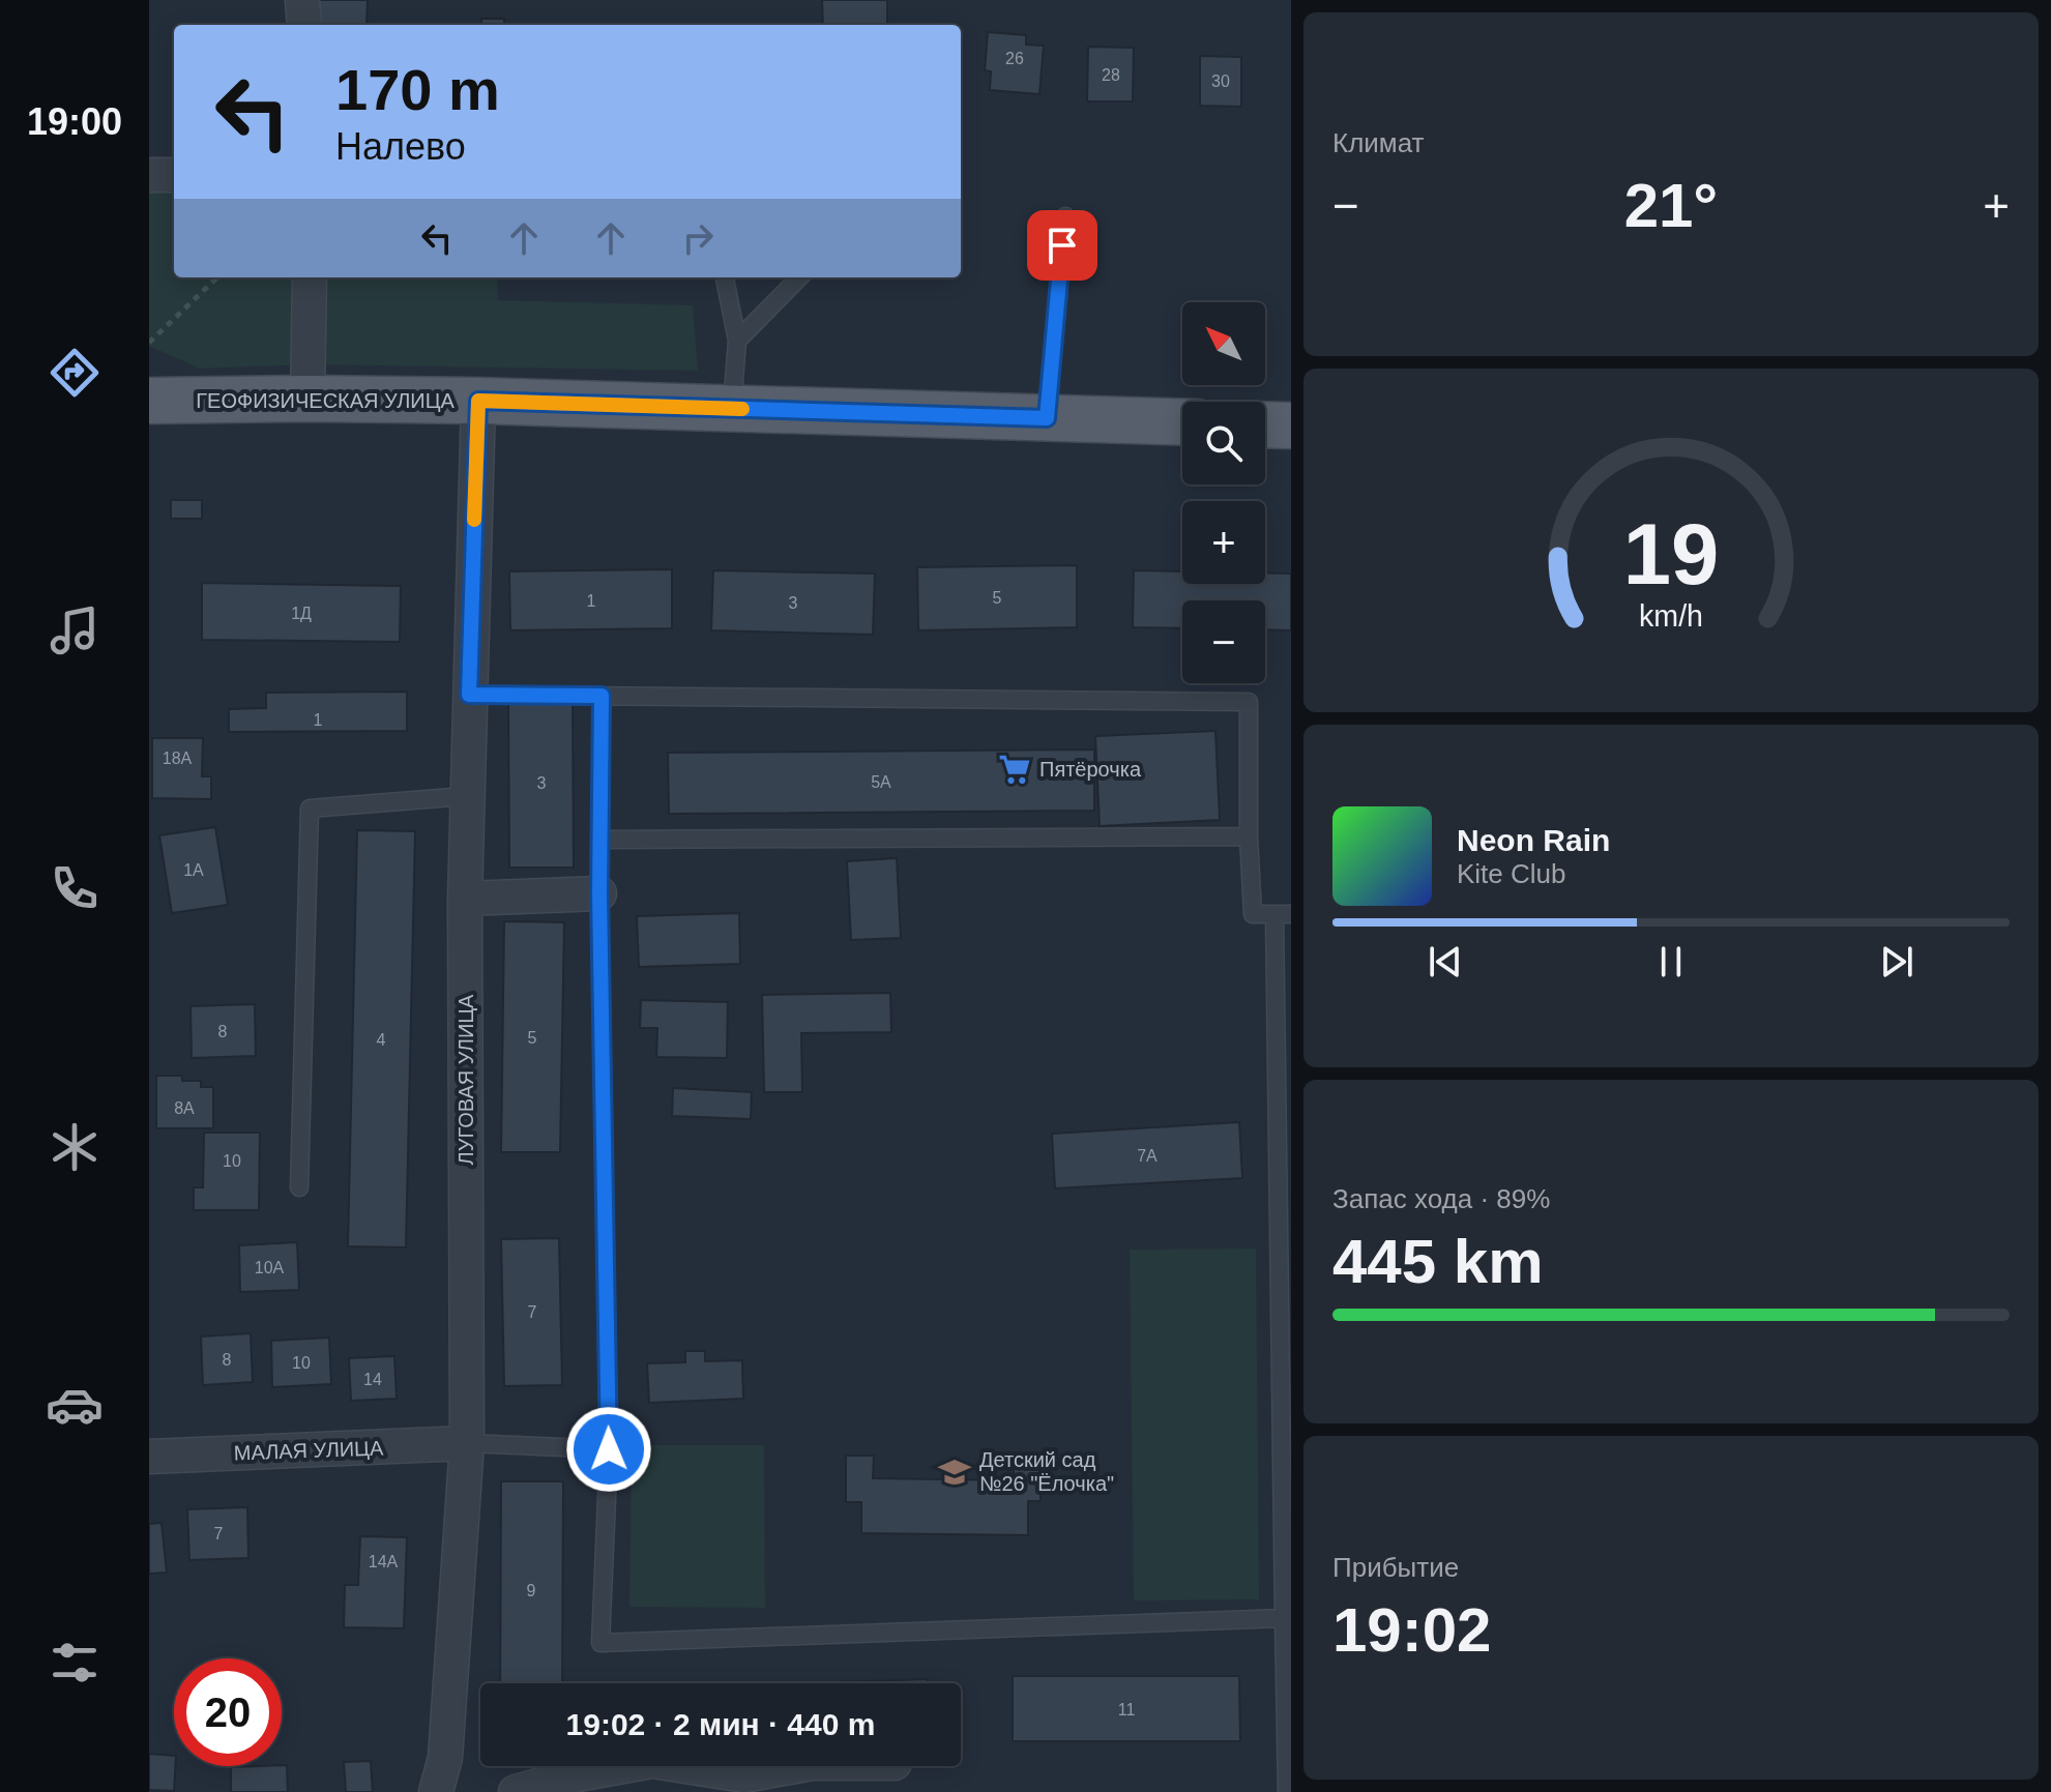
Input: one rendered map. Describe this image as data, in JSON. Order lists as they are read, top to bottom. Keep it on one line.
{"streets":{"main road":["ГЕОФИЗИЧЕСКАЯ УЛИЦА"],"street":["ЛУГОВАЯ УЛИЦА","МАЛАЯ УЛИЦА"]},"crossings":[["ГЕОФИЗИЧЕСКАЯ УЛИЦА","ЛУГОВАЯ УЛИЦА"],["ЛУГОВАЯ УЛИЦА","МАЛАЯ УЛИЦА"]],"places":{"supermarket":["Пятёрочка"],"school or university":["Детский сад №26 \"Ёлочка\""]},"house_numbers":["26","28","30","5","1","3","1Д","1","18А","5А","3","1А","8","5","4","8А","7А","10","10А","7","8","10","14","7","14А","9","11"],"north":"top left","page":{"tabs":"19:00","tile":["Климат",["Запас хода · 89%","445 km"],["Прибытие","19:02"]],"turn":["170 m","Налево"],"heat":["−","21°","+"],"map_buttons":["+","−"],"song":["Neon Rain","Kite Club"],"limit":"20","trip":"19:02 · 2 мин · 440 m","gauge":["19","km/h"]}}
